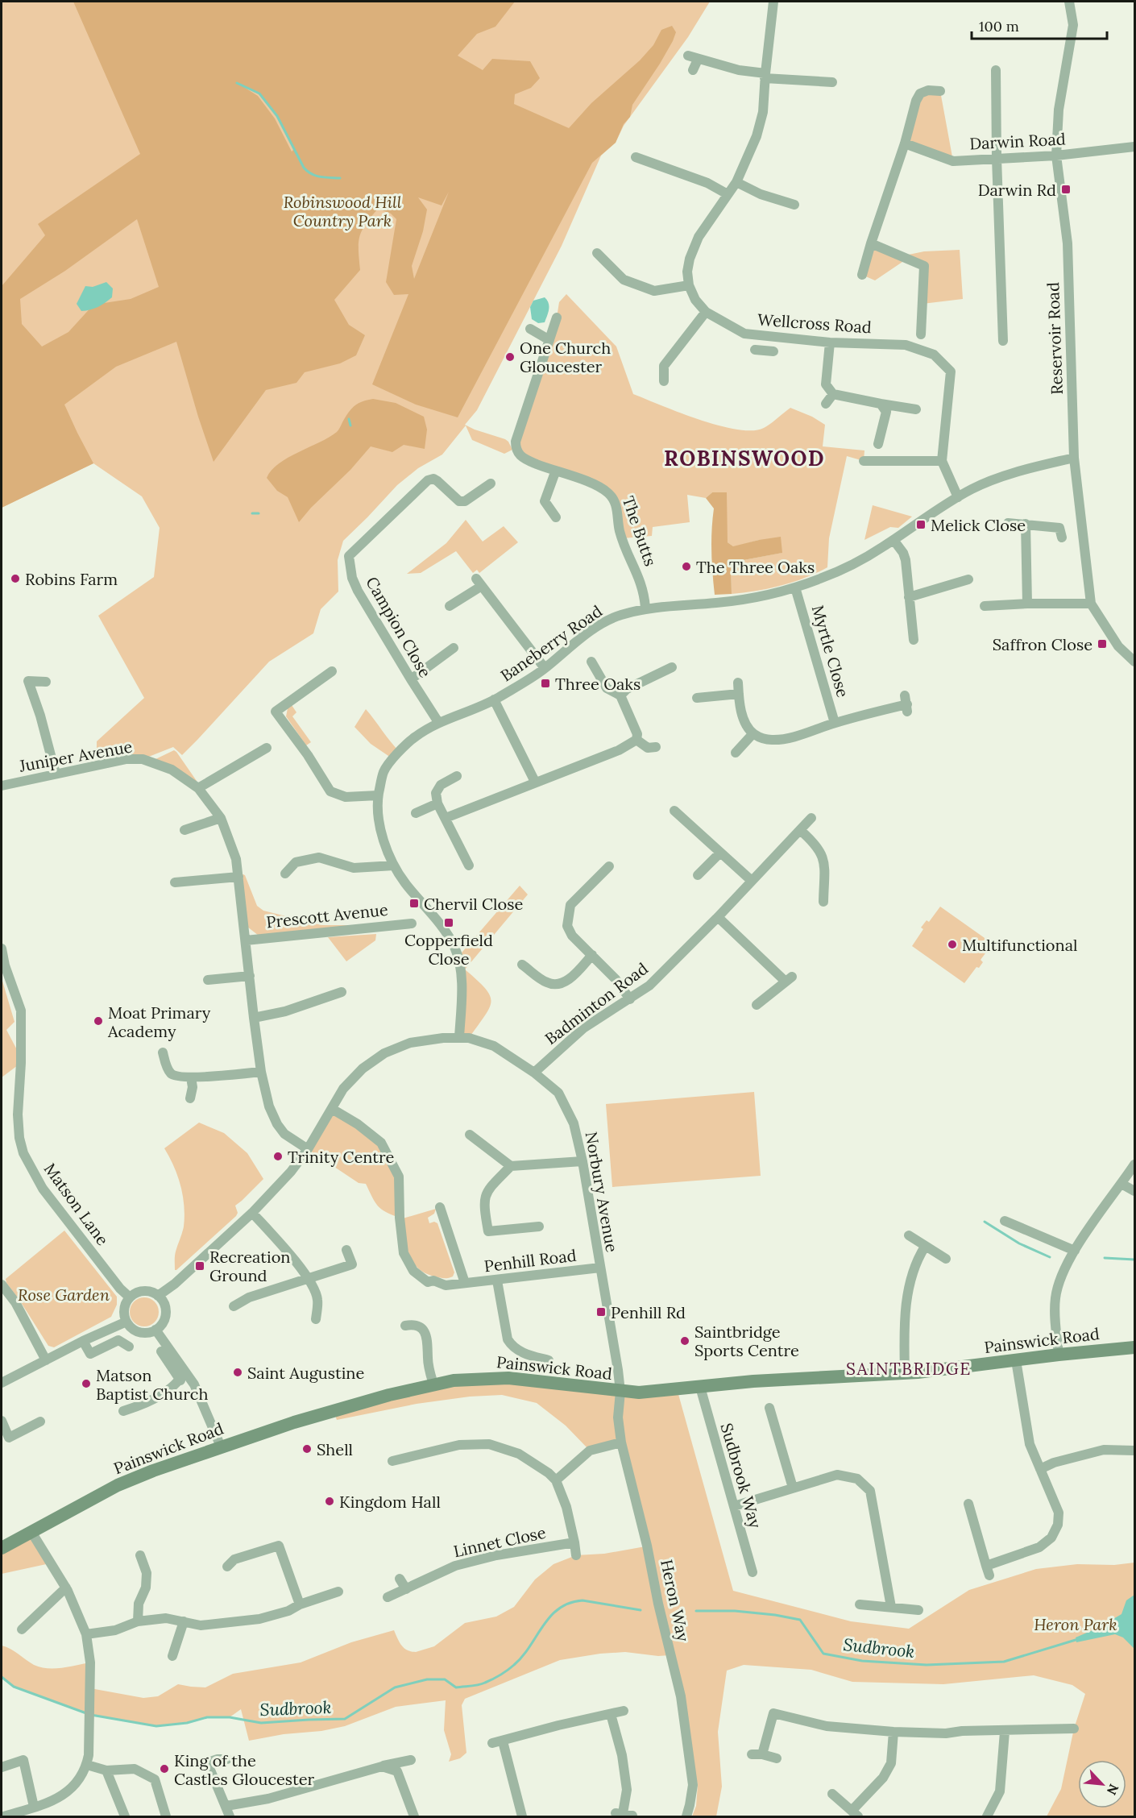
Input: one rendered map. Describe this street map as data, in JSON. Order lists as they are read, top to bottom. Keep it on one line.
{"streets":{"main road":["Painswick Road"],"street":["Darwin Road","Wellcross Road","Reservoir Road","The Butts","Campion Close","Baneberry Road","Myrtle Close","Juniper Avenue","Prescott Avenue","Badminton Road","Norbury Avenue","Matson Lane","Penhill Road","Sudbrook Way","Linnet Close","Heron Way"]},"crossings":[["Darwin Road","Reservoir Road"],["Wellcross Road","Baneberry Road"],["Reservoir Road","Baneberry Road"],["The Butts","Baneberry Road"],["Campion Close","Baneberry Road"],["Baneberry Road","Myrtle Close"],["Baneberry Road","Norbury Avenue"],["Juniper Avenue","Prescott Avenue"],["Juniper Avenue","Norbury Avenue"],["Badminton Road","Norbury Avenue"],["Norbury Avenue","Matson Lane"],["Norbury Avenue","Penhill Road"],["Norbury Avenue","Painswick Road"],["Norbury Avenue","Heron Way"],["Painswick Road","Sudbrook Way"],["Painswick Road","Heron Way"]],"districts":["ROBINSWOOD","SAINTBRIDGE"],"water":["Sudbrook"],"parks":["Robinswood Hill Country Park","Rose Garden","Heron Park"],"places":{"transit":["Darwin Rd","Melick Close","Saffron Close","Three Oaks","Chervil Close","Copperfield Close","Recreation Ground","Penhill Rd"],"other":["One Church Gloucester","The Three Oaks","Robins Farm","Multifunctional","Moat Primary Academy","Trinity Centre","Saintbridge Sports Centre","Saint Augustine","Matson Baptist Church","Shell","Kingdom Hall","King of the Castles Gloucester"]},"scale_bar":"100 m","north":"bottom right"}
